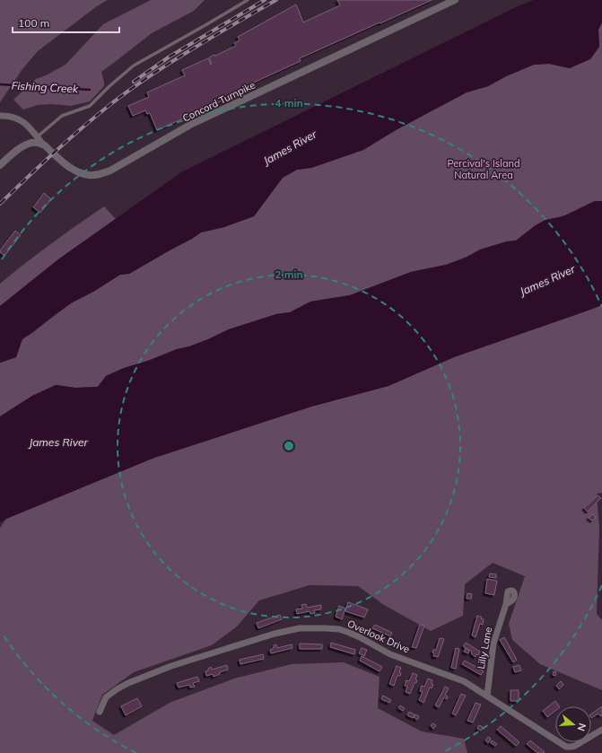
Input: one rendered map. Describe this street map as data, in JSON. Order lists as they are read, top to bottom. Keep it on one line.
{"streets":{"street":["Concord Turnpike","Overlook Drive","Lilly Lane"]},"crossings":[["Overlook Drive","Lilly Lane"]],"water":["Fishing Creek","James River"],"parks":["Percival's Island Natural Area"],"scale_bar":"100 m","north":"right","rings":["4 min","2 min"]}
